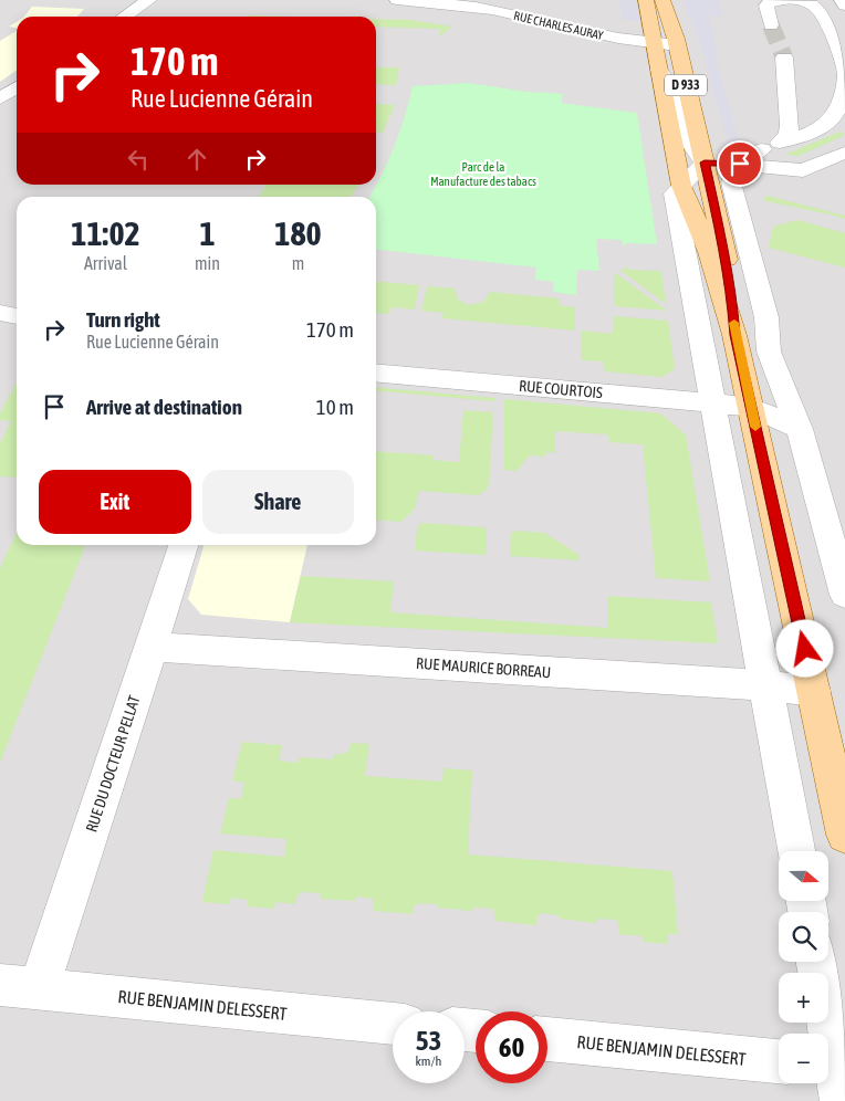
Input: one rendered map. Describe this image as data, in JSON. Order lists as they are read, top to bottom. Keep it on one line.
{"streets":{"main road":["D 933"],"street":["RUE CHARLES AURAY","RUE COURTOIS","RUE MAURICE BORREAU","RUE DU DOCTEUR PELLAT","RUE BENJAMIN DELESSERT"]},"crossings":[["RUE CHARLES AURAY","D 933"],["D 933","RUE COURTOIS"],["D 933","RUE MAURICE BORREAU"],["RUE MAURICE BORREAU","RUE DU DOCTEUR PELLAT"],["RUE DU DOCTEUR PELLAT","RUE BENJAMIN DELESSERT"]],"parks":["Parc de la Manufacture des tabacs"],"north":"right","page":{"turn":["170 m","Rue Lucienne Gérain"],"eta":["11:02","Arrival","1","min","180","m"],"list":[{"name":"Turn right","note":"Rue Lucienne Gérain","value":"170 m"},{"name":"Arrive at destination","value":"10 m"}],"buttons":["Exit","Share"],"map_buttons":["+","−"],"speed":"53 km/h","limit":"60"}}
